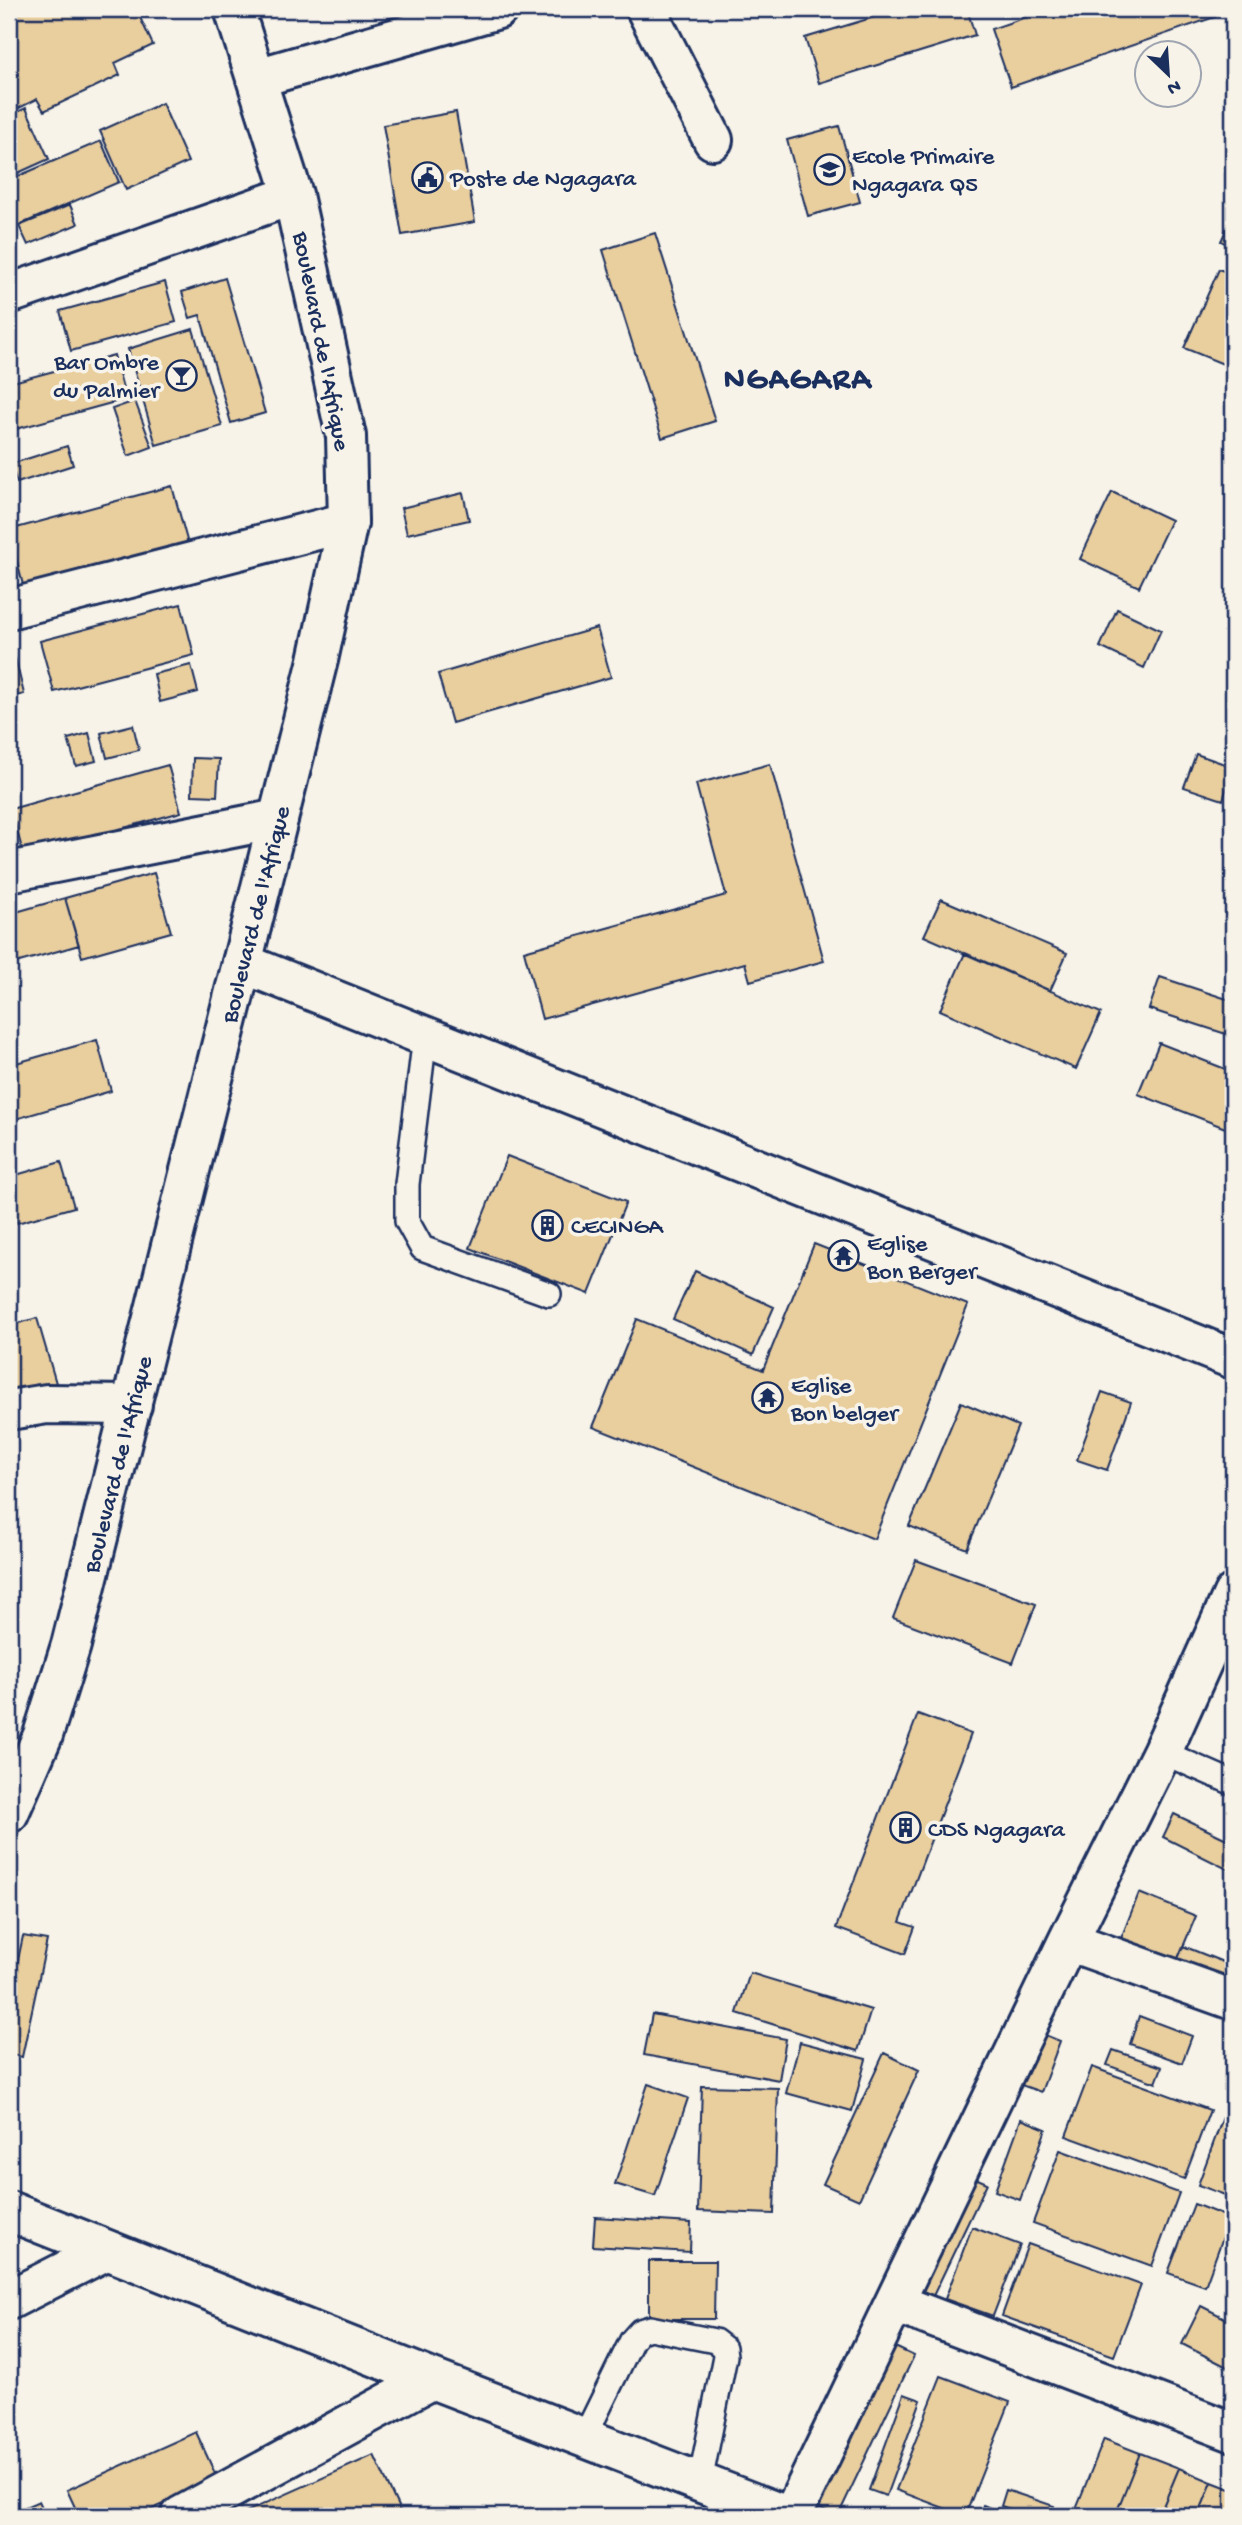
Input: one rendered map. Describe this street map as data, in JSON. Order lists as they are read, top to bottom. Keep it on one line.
{"streets":{"street":["Boulevard de l'Afrique"]},"districts":["NGAGARA"],"places":{"school or university":["Ecole Primaire Ngagara Q5"],"public building":["Poste de Ngagara"],"bar":["Bar Ombre du Palmier"],"building":["CECINGA","CDS Ngagara"],"temple":["Eglise Bon Berger","Eglise Bon belger"]},"north":"bottom right"}
